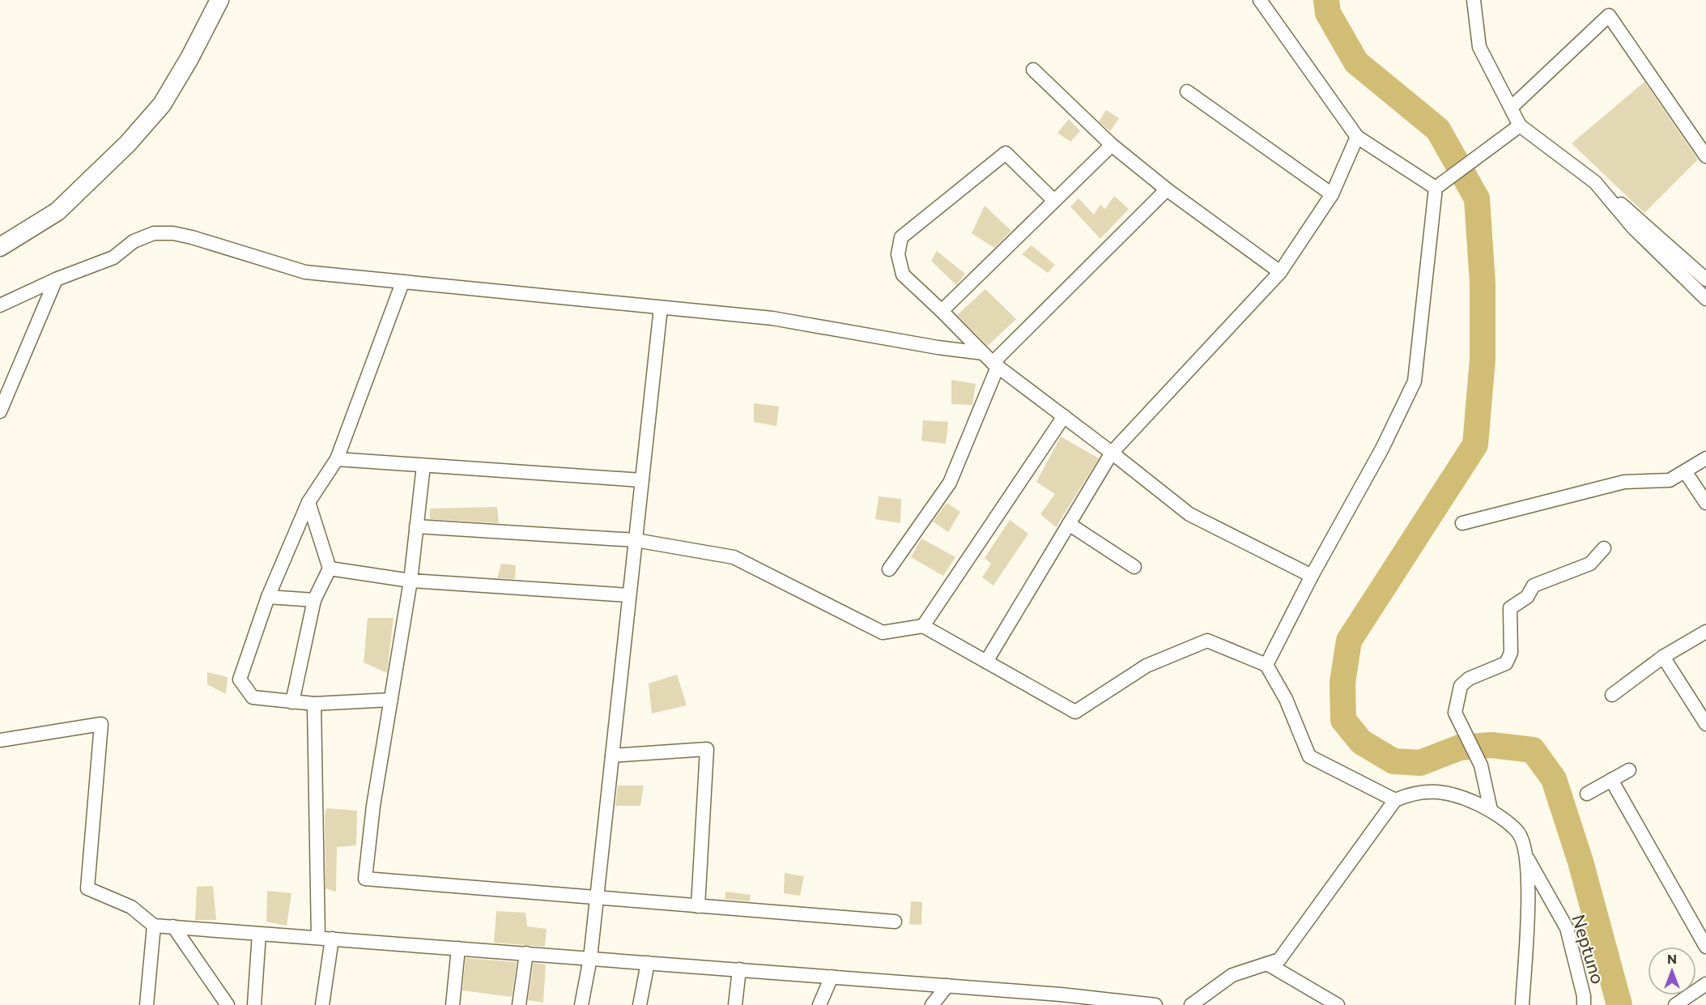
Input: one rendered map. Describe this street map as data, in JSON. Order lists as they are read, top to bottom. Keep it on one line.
{"streets":{"street":["Neptuno"]},"north":"top"}
